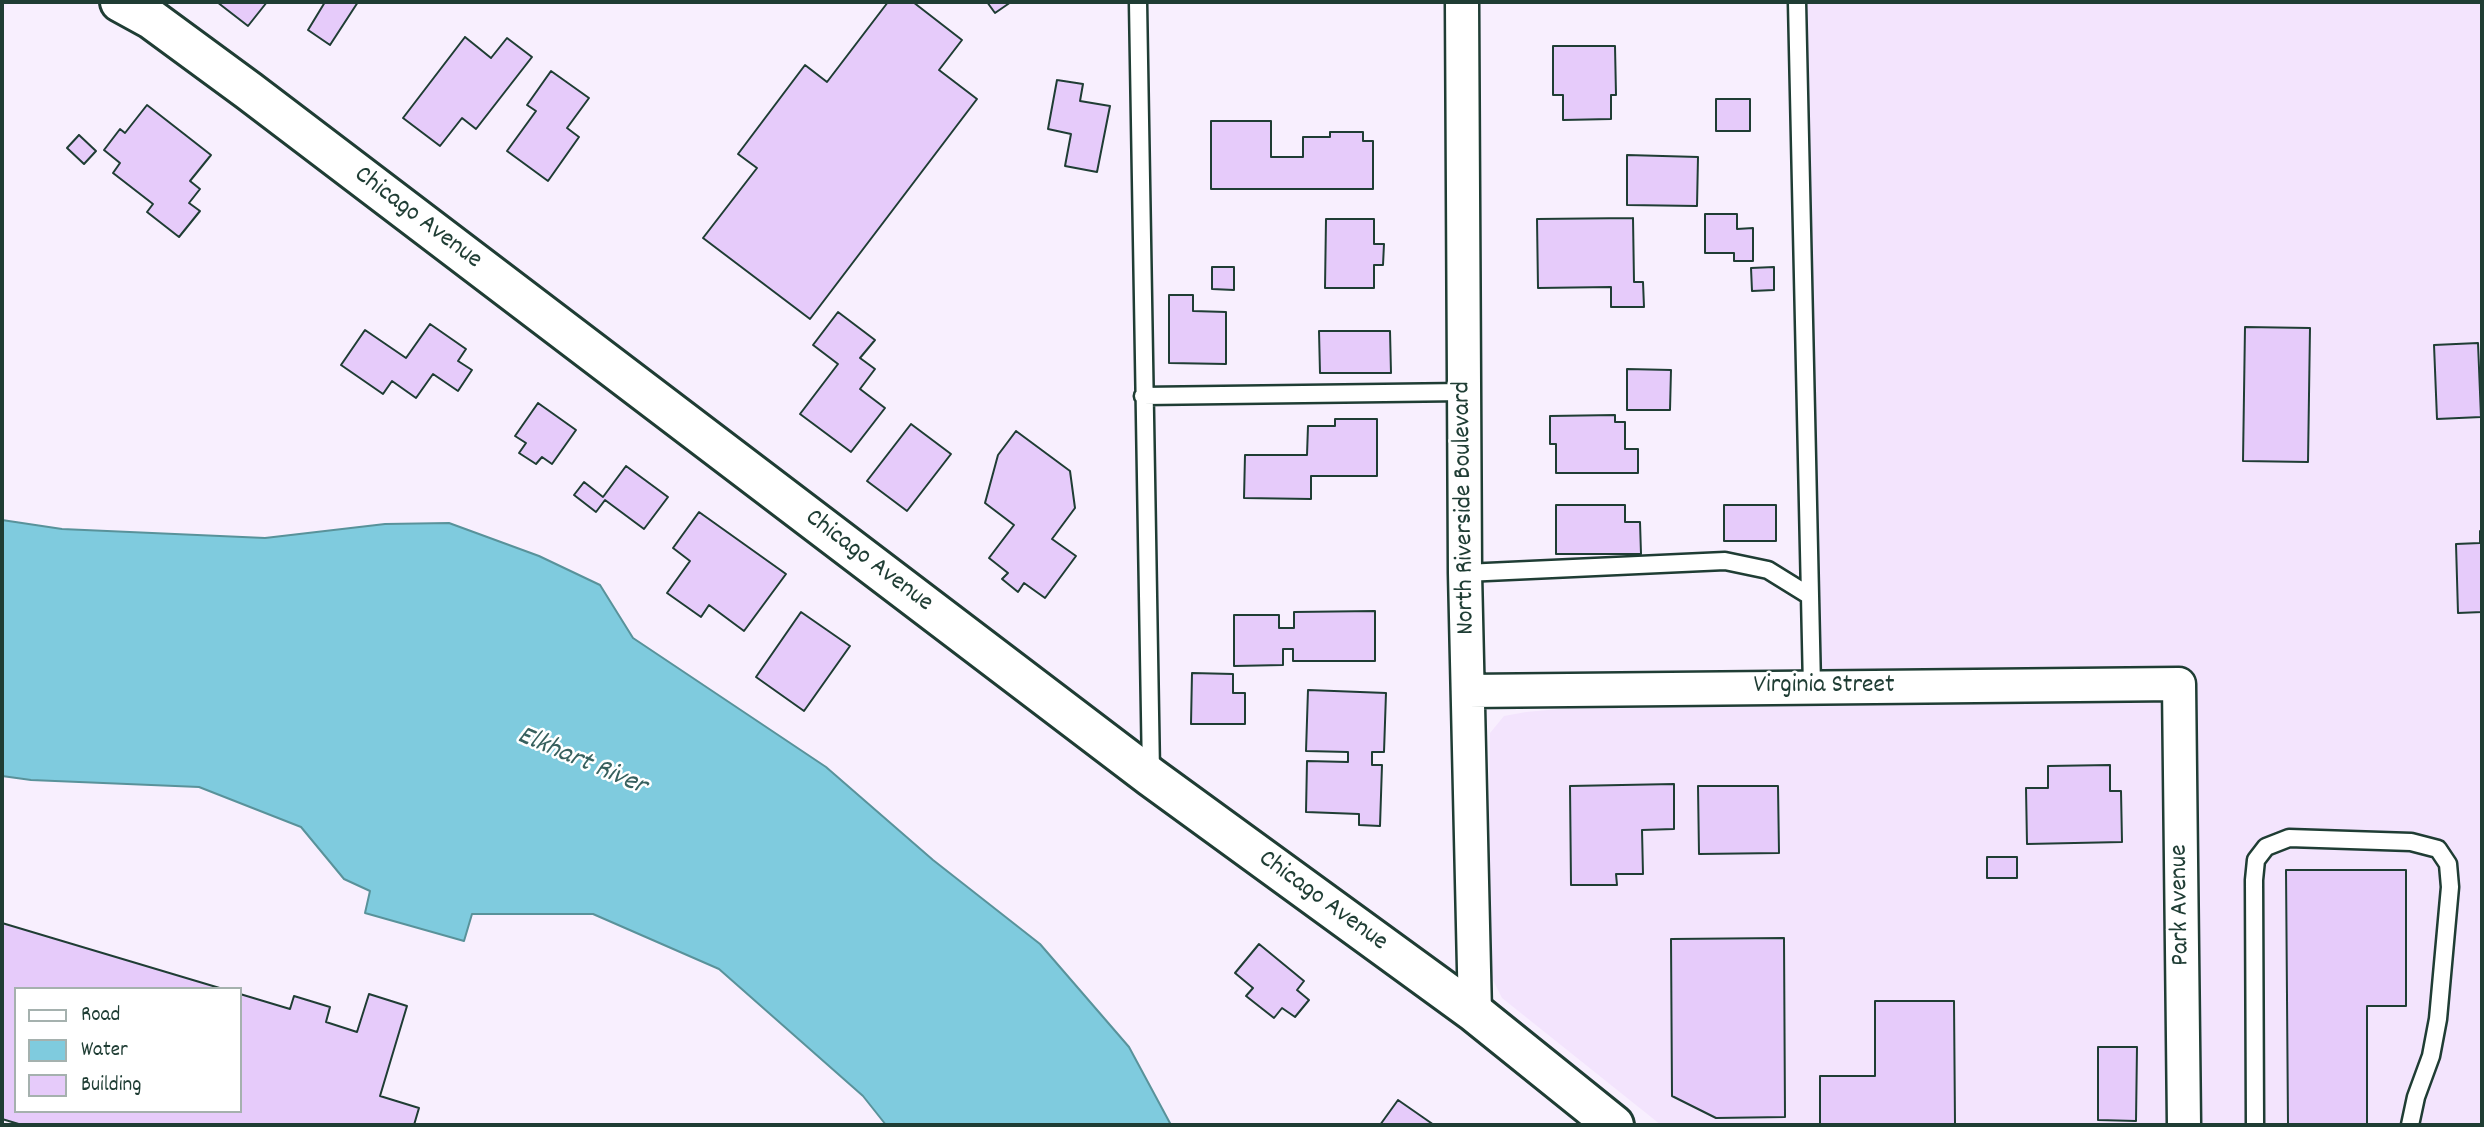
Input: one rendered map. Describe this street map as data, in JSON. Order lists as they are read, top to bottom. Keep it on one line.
{"streets":{"street":["Chicago Avenue","North Riverside Boulevard","Virginia Street","Park Avenue"]},"crossings":[["Chicago Avenue","North Riverside Boulevard"],["North Riverside Boulevard","Virginia Street"],["Virginia Street","Park Avenue"]],"water":["Elkhart River"],"legend":["Road","Water","Building"]}
